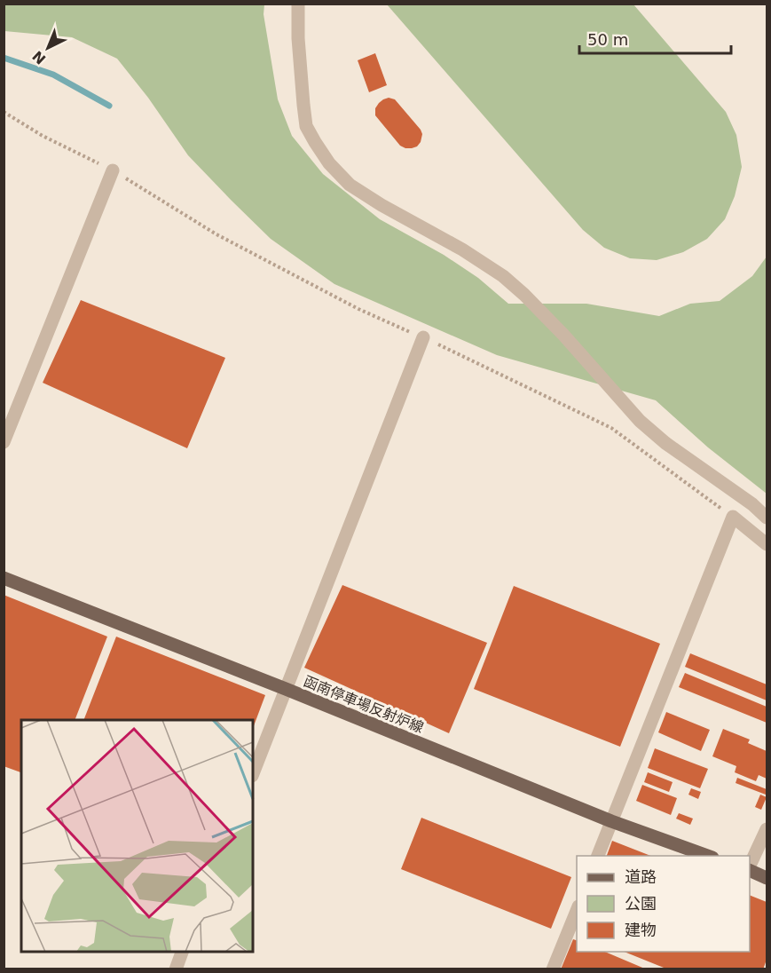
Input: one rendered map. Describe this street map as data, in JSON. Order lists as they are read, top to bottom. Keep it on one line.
{"streets":{"main road":["函南停車場反射炉線"]},"legend":["道路","公園","建物"],"scale_bar":"50 m","north":"bottom left"}
